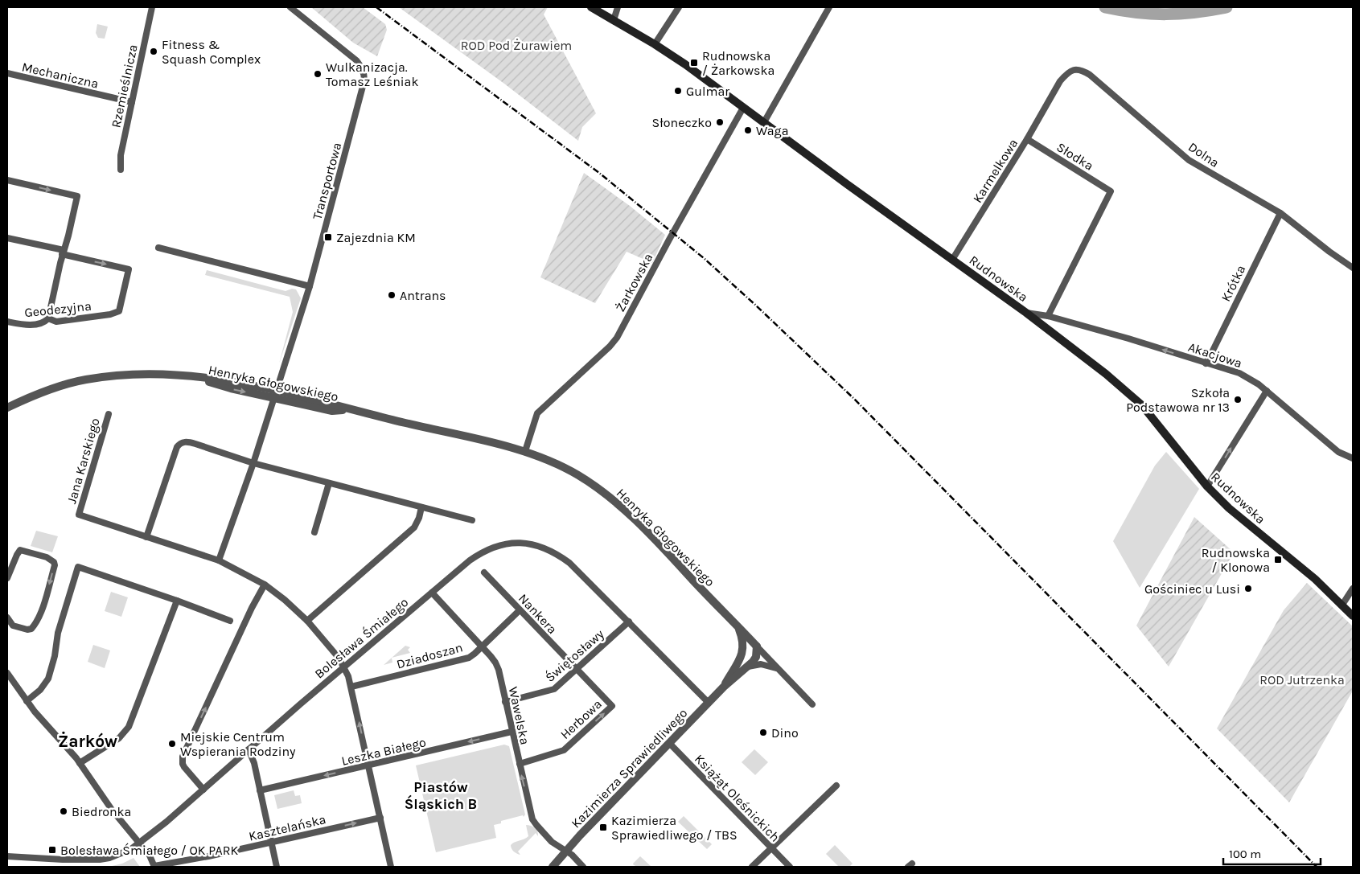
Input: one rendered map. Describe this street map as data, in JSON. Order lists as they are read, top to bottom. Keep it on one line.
{"streets":{"main road":["Rudnowska"],"street":["Mechaniczna","Rzemieślnicza","Dolna","Słodka","Karmelkowa","Transportowa","Żarkowska","Krótka","Geodezyjna","Akacjowa","Henryka Głogowskiego","Jana Karskiego","Nankera","Bolesława Śmiałego","Dziadoszan","Świętosławy","Wawelska","Herbowa","Leszka Białego","Kazimierza Sprawiedliwego","Książąt Oleśnickich","Kasztelańska"]},"crossings":[["Mechaniczna","Rzemieślnicza"],["Dolna","Karmelkowa"],["Dolna","Krótka"],["Słodka","Karmelkowa"],["Słodka","Akacjowa"],["Karmelkowa","Rudnowska"],["Transportowa","Henryka Głogowskiego"],["Rudnowska","Żarkowska"],["Rudnowska","Akacjowa"],["Żarkowska","Henryka Głogowskiego"],["Krótka","Akacjowa"],["Henryka Głogowskiego","Kazimierza Sprawiedliwego"],["Nankera","Dziadoszan"],["Nankera","Świętosławy"],["Nankera","Herbowa"],["Bolesława Śmiałego","Świętosławy"],["Bolesława Śmiałego","Wawelska"],["Bolesława Śmiałego","Kazimierza Sprawiedliwego"],["Bolesława Śmiałego","Kasztelańska"],["Dziadoszan","Wawelska"],["Świętosławy","Wawelska"],["Świętosławy","Herbowa"],["Wawelska","Herbowa"],["Wawelska","Leszka Białego"],["Wawelska","Kazimierza Sprawiedliwego"],["Kazimierza Sprawiedliwego","Książąt Oleśnickich"]],"one_way":["Akacjowa","Leszka Białego"],"districts":["Żarków","Piastów Śląskich B"],"parks":["ROD Pod Żurawiem","ROD Jutrzenka"],"places":{"other":["Fitness & Squash Complex","Wulkanizacja. Tomasz Leśniak","Gulmar","Słoneczko","Waga","Antrans","Szkoła Podstawowa nr 13","Gościniec u Lusi","Dino","Miejskie Centrum Wspierania Rodziny","Biedronka"],"transit":["Rudnowska / Żarkowska","Zajezdnia KM","Rudnowska / Klonowa","Kazimierza Sprawiedliwego / TBS","Bolesława Śmiałego / OK PARK"]},"scale_bar":"100 m"}
